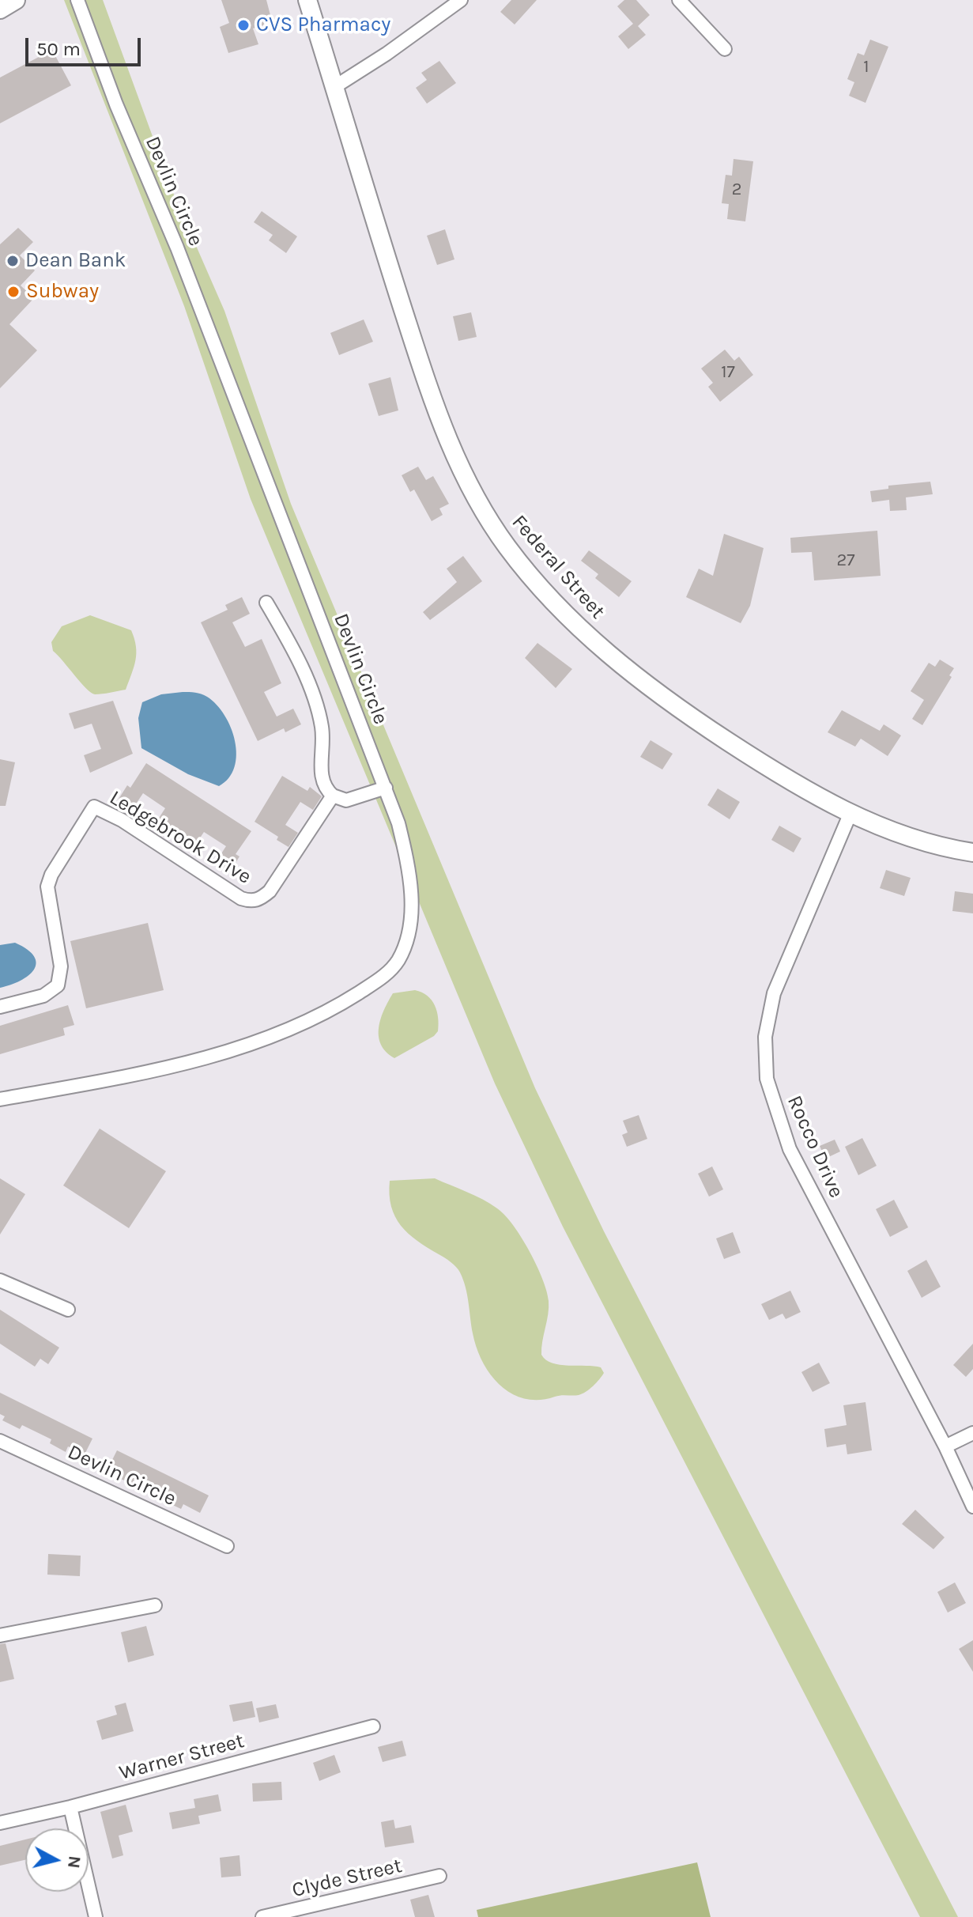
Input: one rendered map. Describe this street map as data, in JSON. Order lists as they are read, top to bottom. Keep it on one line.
{"streets":{"street":["Devlin Circle","Federal Street","Ledgebrook Drive","Rocco Drive","Warner Street","Clyde Street"]},"crossings":[["Federal Street","Rocco Drive"]],"places":["CVS Pharmacy","Dean Bank","Subway"],"house_numbers":["1","2","17","27"],"scale_bar":"50 m","north":"right"}
